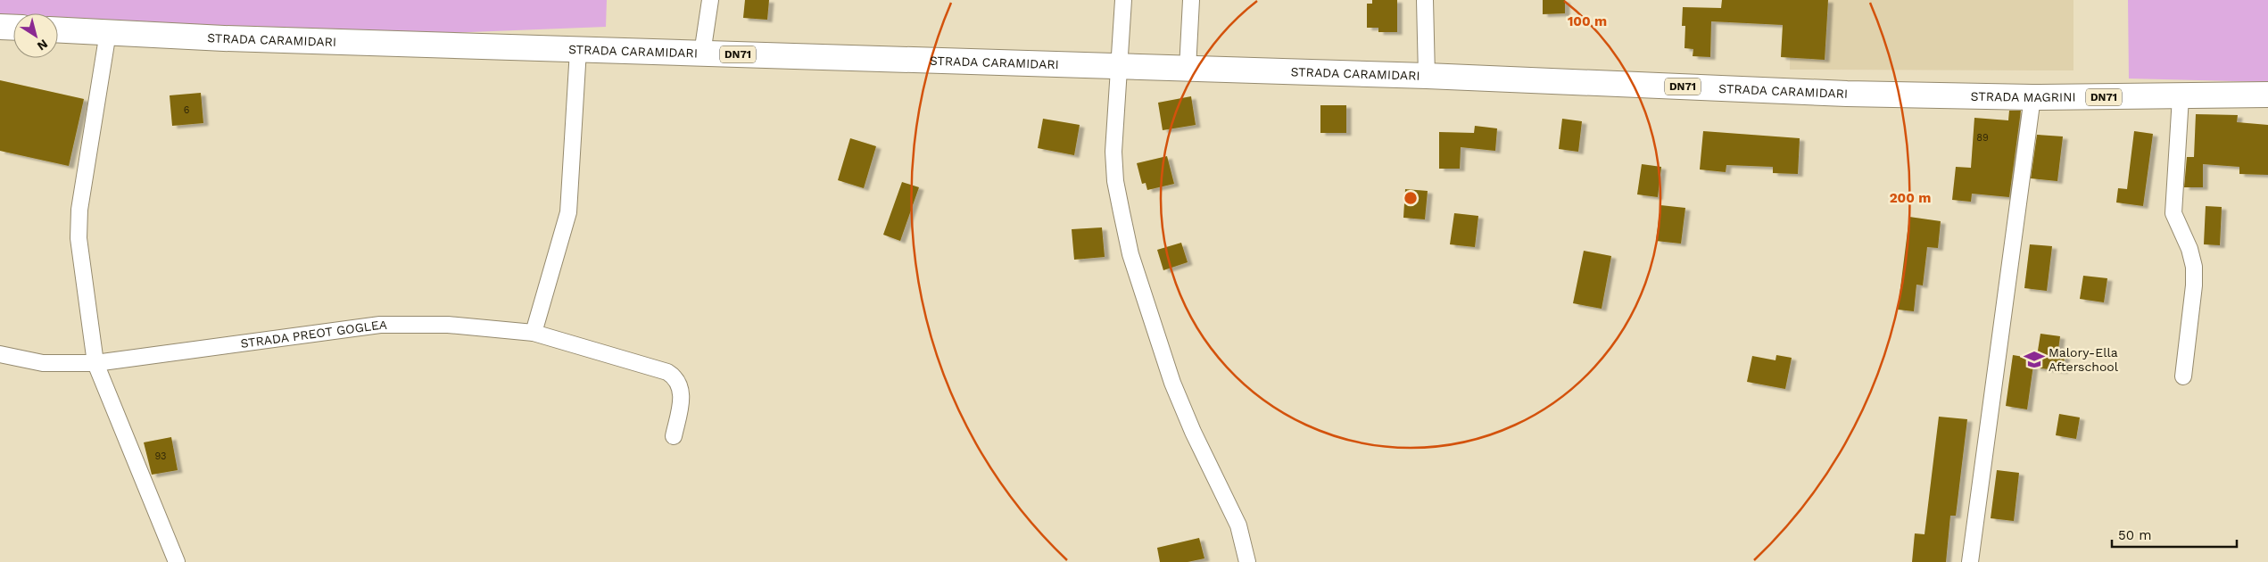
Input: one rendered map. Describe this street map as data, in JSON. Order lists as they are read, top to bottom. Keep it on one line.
{"streets":{"main road":["STRADA CARAMIDARI","DN71","STRADA MAGRINI"],"street":["STRADA PREOT GOGLEA"]},"crossings":[["STRADA CARAMIDARI","STRADA MAGRINI"]],"places":{"school or university":["Malory-Ella Afterschool"]},"house_numbers":["6","89","93"],"scale_bar":"50 m","north":"bottom right","rings":["100 m","200 m"]}
